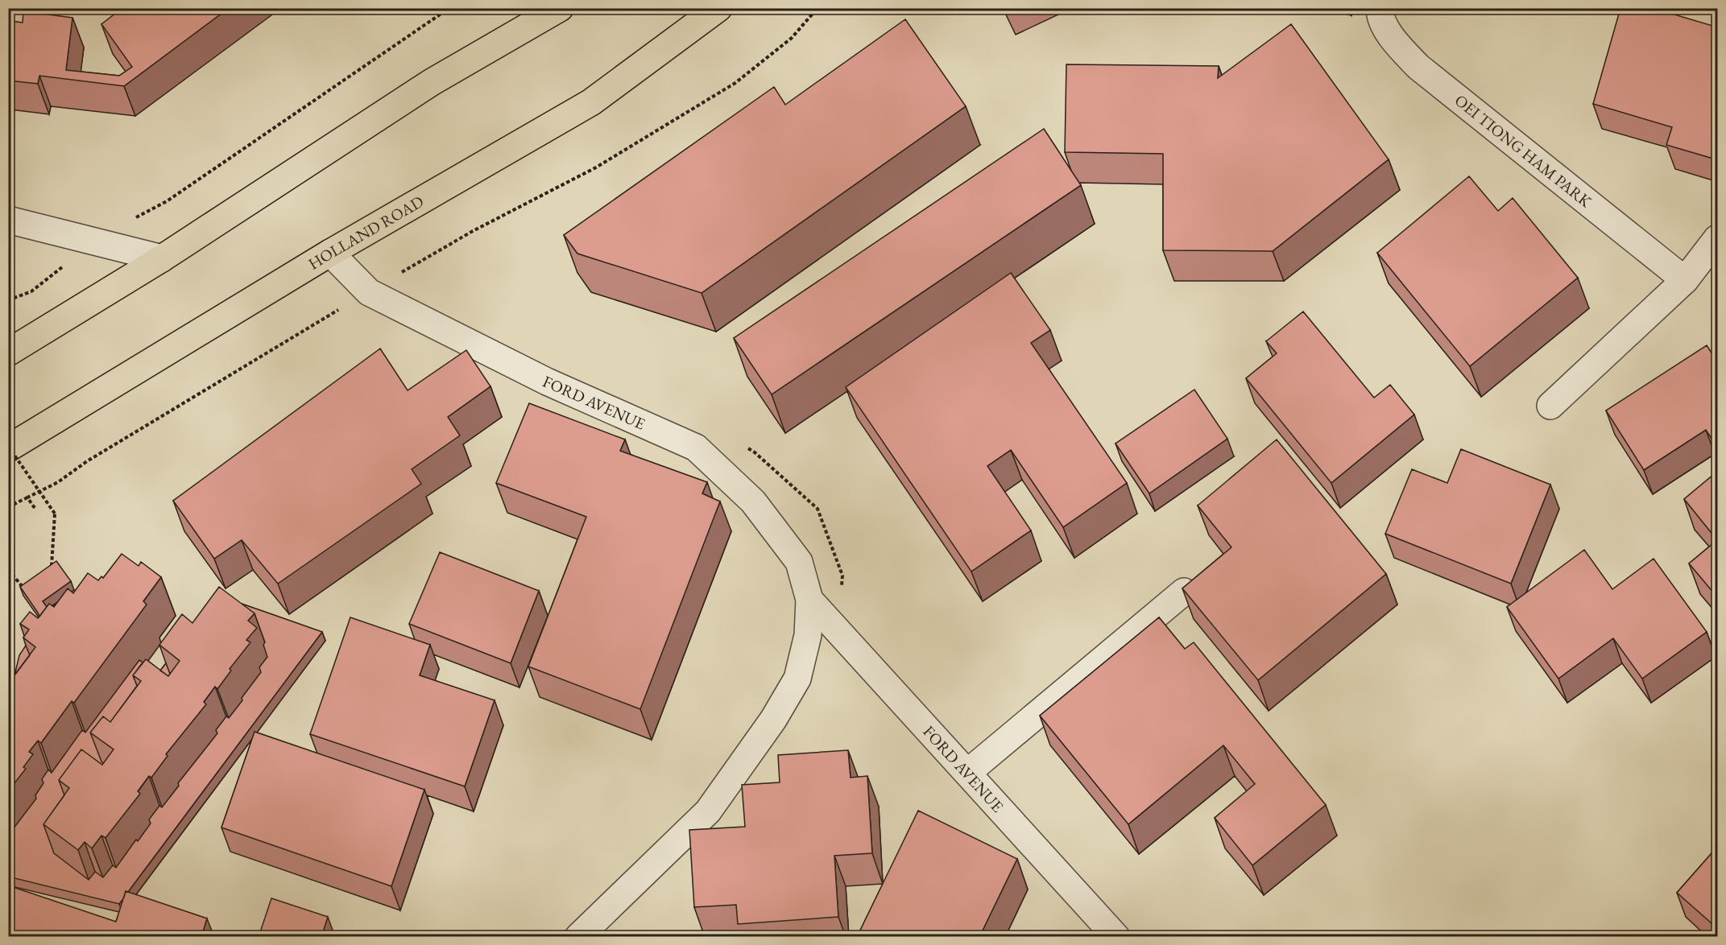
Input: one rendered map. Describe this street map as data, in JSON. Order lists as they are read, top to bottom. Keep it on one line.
{"streets":{"main road":["HOLLAND ROAD"],"street":["OEI TIONG HAM PARK","FORD AVENUE"]},"crossings":[["HOLLAND ROAD","FORD AVENUE"]]}
